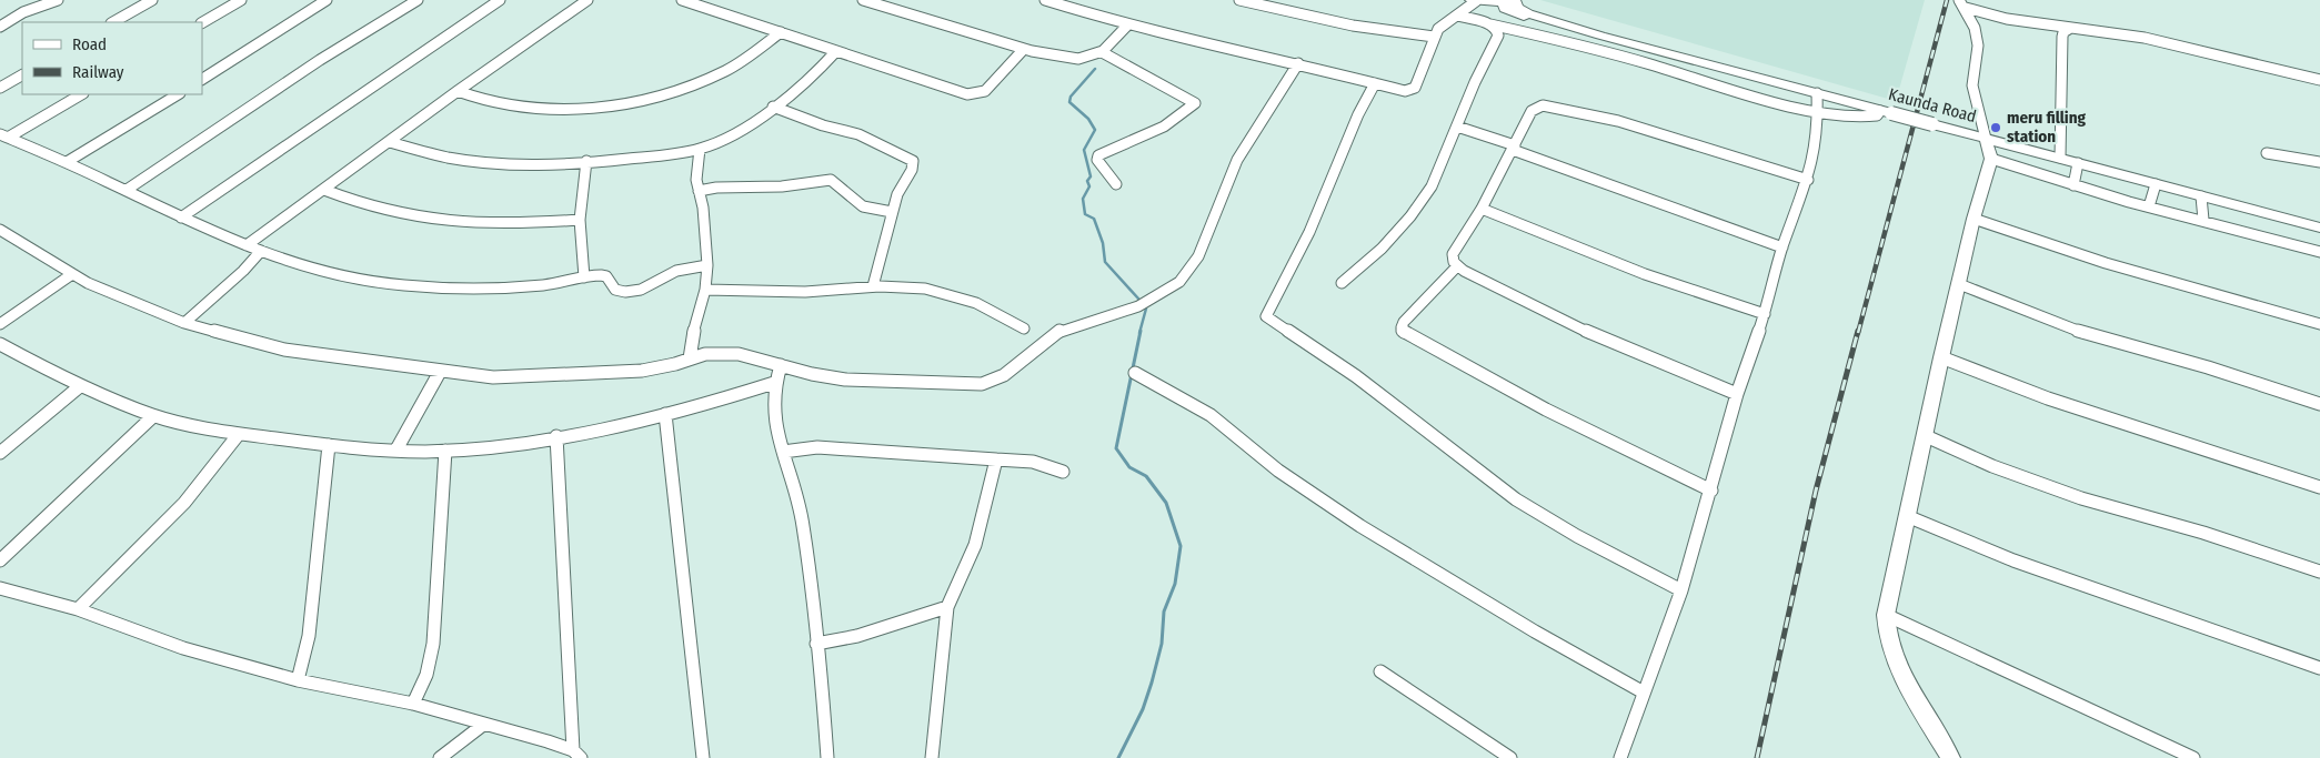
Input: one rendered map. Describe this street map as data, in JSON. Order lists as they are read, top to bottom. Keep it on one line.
{"streets":{"main road":["Kaunda Road"]},"places":["meru filling station"],"legend":["Road","Railway"]}
